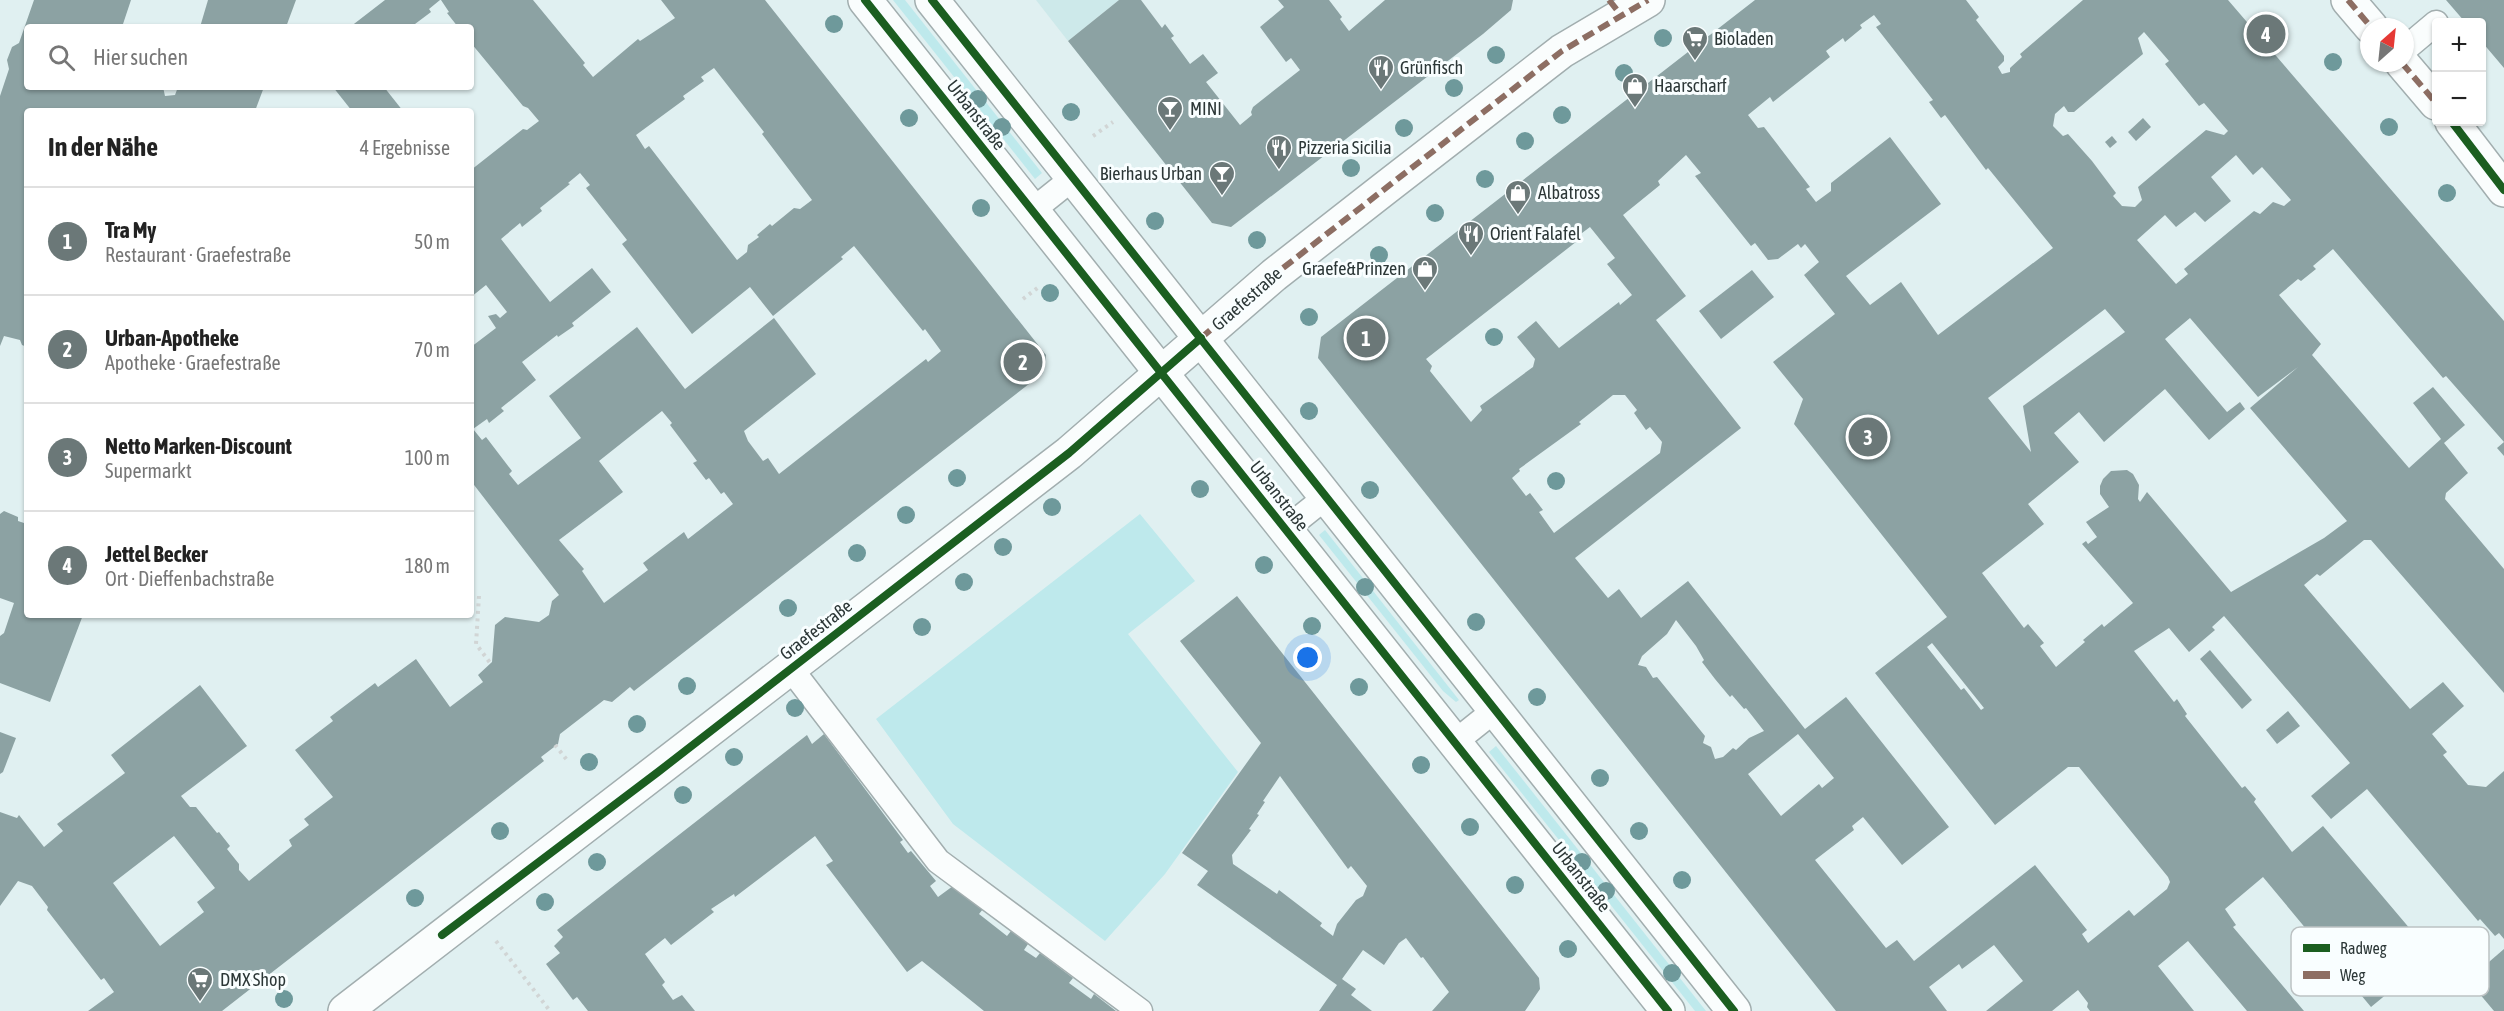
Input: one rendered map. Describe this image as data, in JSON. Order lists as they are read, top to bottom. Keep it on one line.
{"streets":{"main road":["Urbanstraße","Graefestraße"]},"crossings":[["Urbanstraße","Graefestraße"]],"places":{"supermarket":["Bioladen","DMX Shop"],"restaurant":["Grünfisch","Pizzeria Sicilia","Orient Falafel"],"shop":["Haarscharf","Albatross","Graefe&Prinzen"],"bar":["MINI","Bierhaus Urban"]},"legend":["Radweg","Weg"],"north":"top right","page":{"pins":["4","1","2","3"],"map_buttons":["+","−"],"search":"Hier suchen","heading":["In der Nähe","4 Ergebnisse"],"list":[{"mark":"1","name":"Tra My","note":"Restaurant · Graefestraße","value":"50 m"},{"mark":"2","name":"Urban-Apotheke","note":"Apotheke · Graefestraße","value":"70 m"},{"mark":"3","name":"Netto Marken-Discount","note":"Supermarkt","value":"100 m"},{"mark":"4","name":"Jettel Becker","note":"Ort · Dieffenbachstraße","value":"180 m"}]}}
